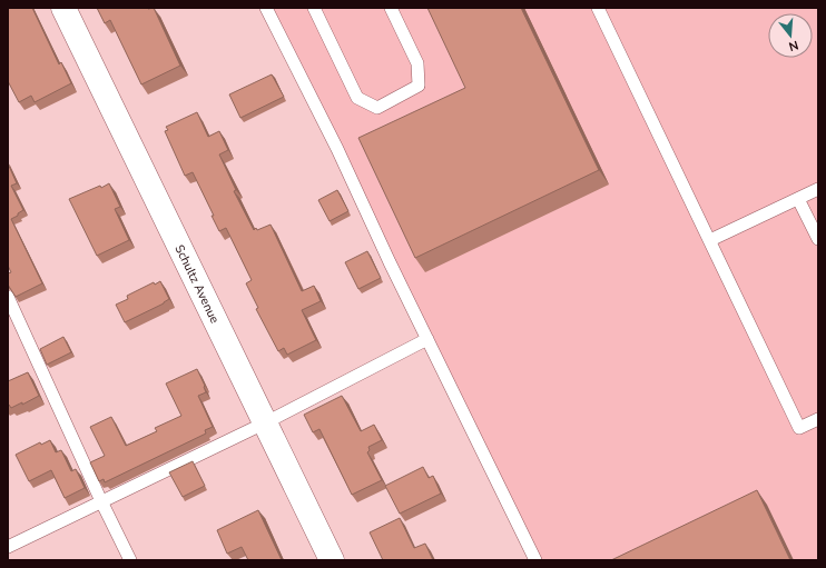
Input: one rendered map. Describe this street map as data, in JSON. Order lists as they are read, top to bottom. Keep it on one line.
{"streets":{"street":["Schultz Avenue"]},"north":"bottom"}
